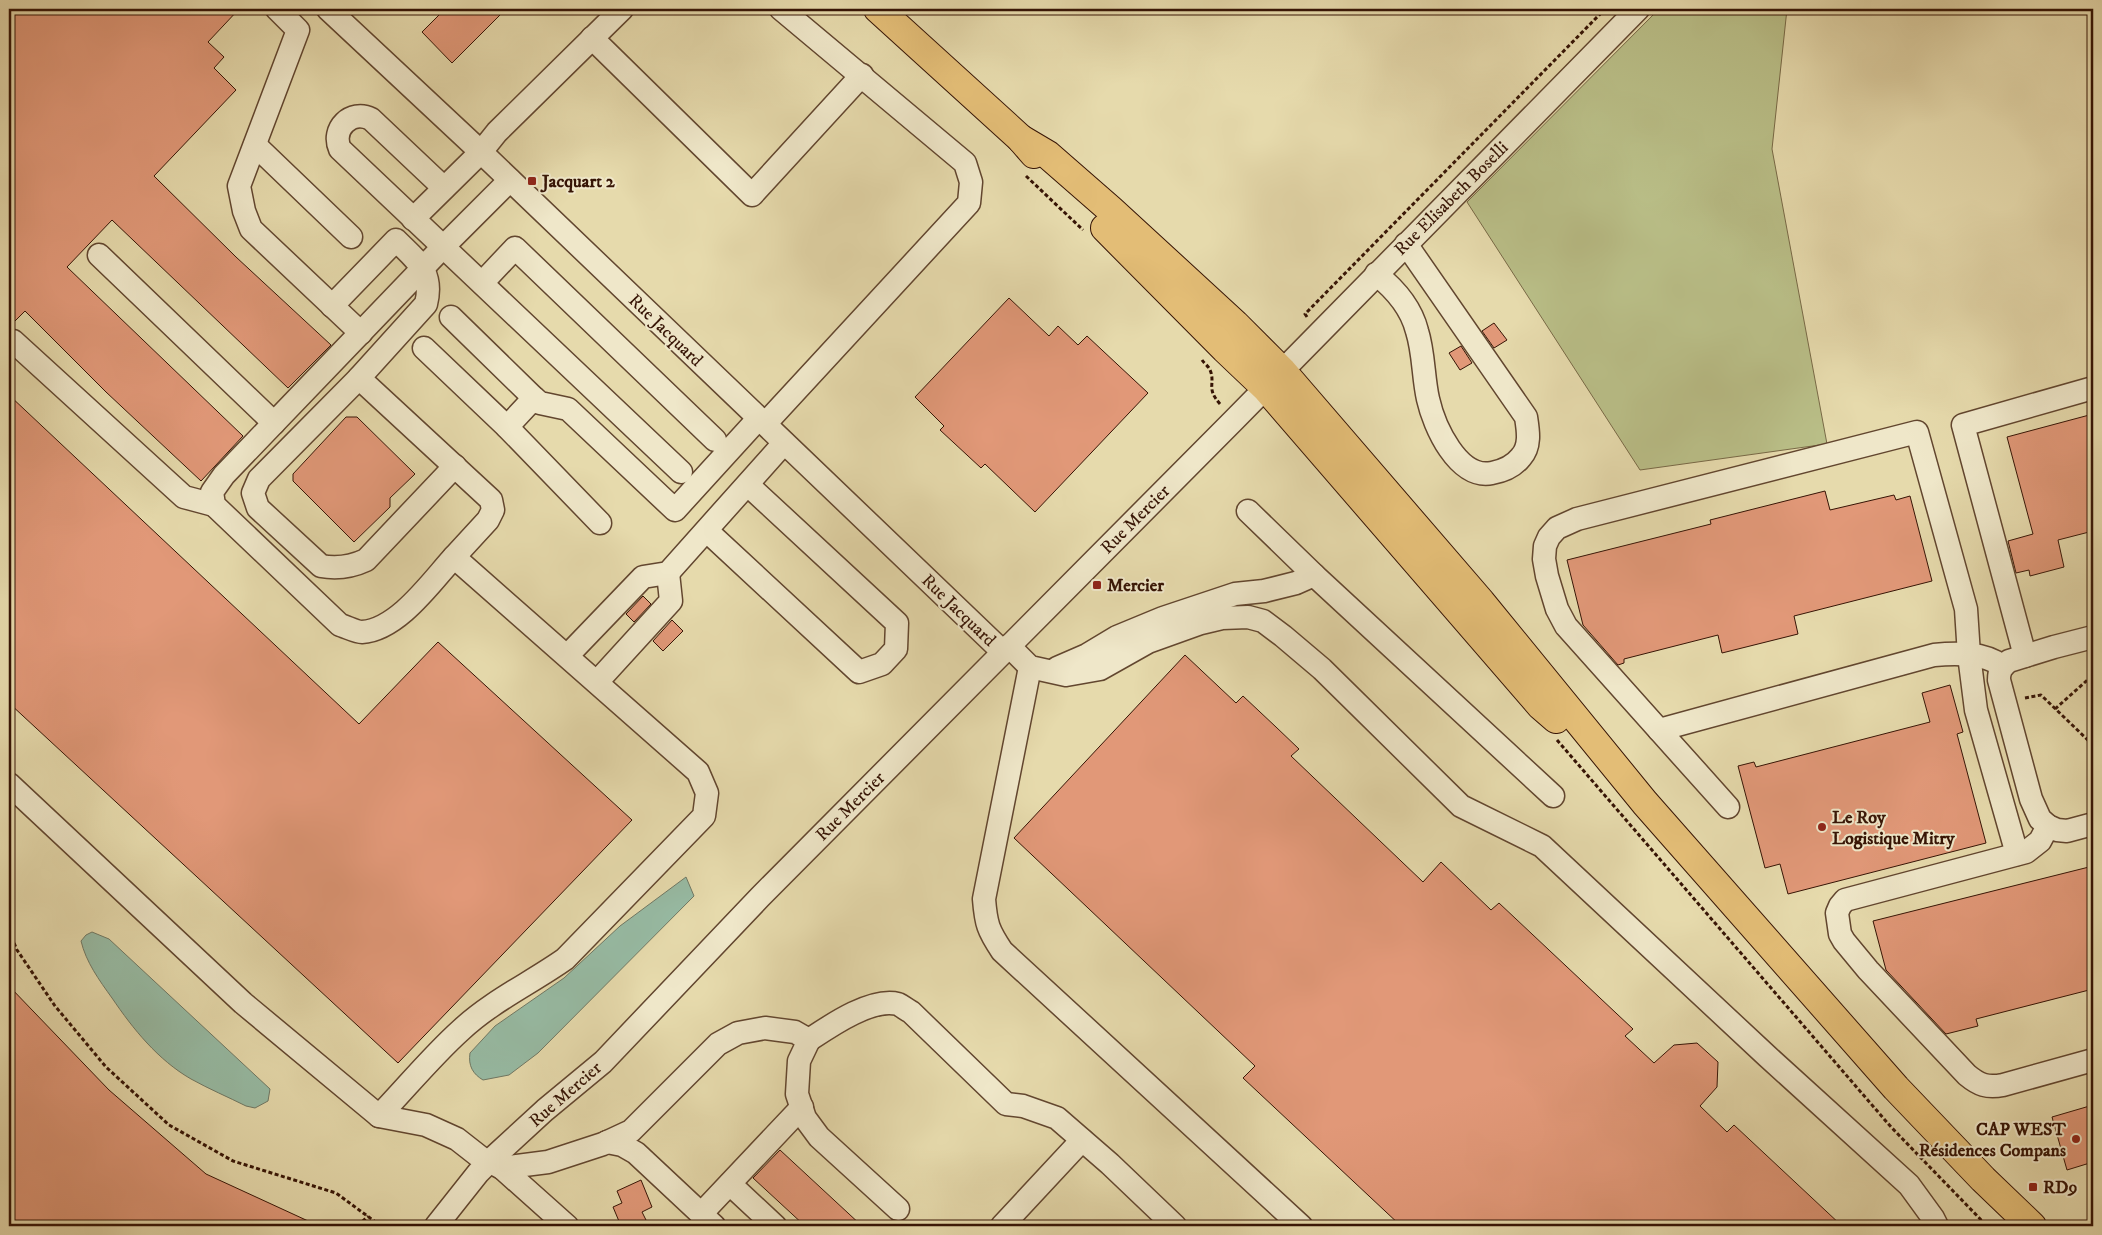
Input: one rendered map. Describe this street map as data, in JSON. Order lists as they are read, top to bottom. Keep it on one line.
{"streets":{"street":["Rue Elisabeth Boselli","Rue Jacquard","Rue Mercier"]},"crossings":[["Rue Elisabeth Boselli","Rue Mercier"],["Rue Jacquard","Rue Mercier"]],"places":{"transit":["Jacquart 2","Mercier","RD9"],"other":["Le Roy Logistique Mitry","CAP WEST Résidences Compans"]}}
